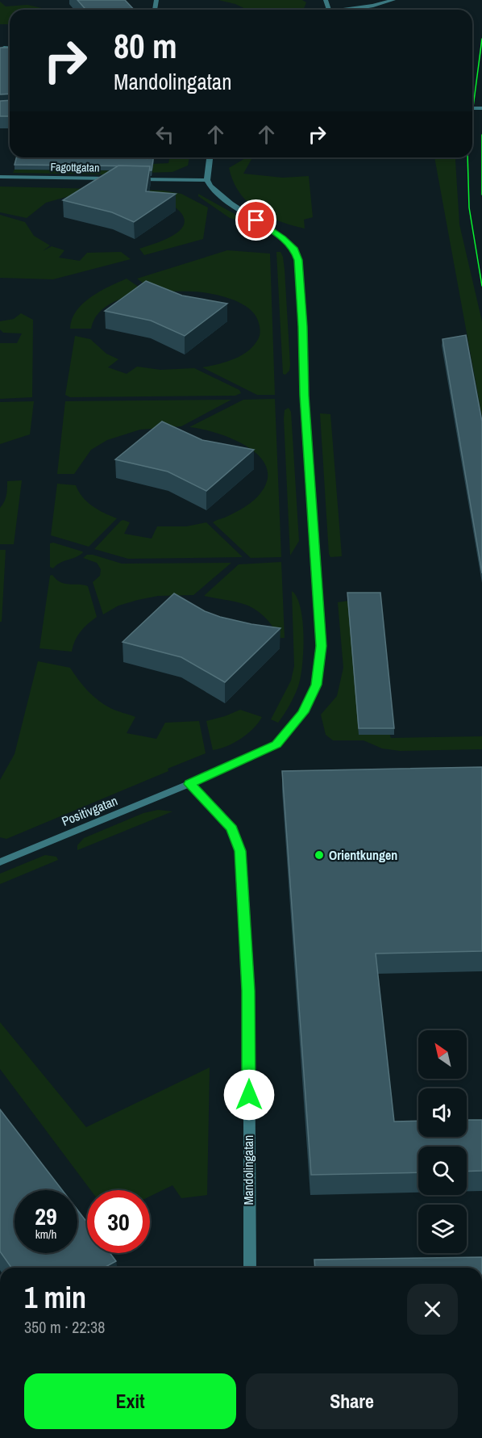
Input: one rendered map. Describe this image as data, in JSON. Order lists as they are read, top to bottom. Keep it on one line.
{"streets":{"street":["Fagottgatan","Positivgatan","Mandolingatan"]},"crossings":[["Positivgatan","Mandolingatan"]],"places":["Orientkungen"],"north":"top left","page":{"turn":["80 m","Mandolingatan"],"speed":"29 km/h","limit":"30","heading":["1 min","350 m · 22:38"],"buttons":["Exit","Share"]}}
